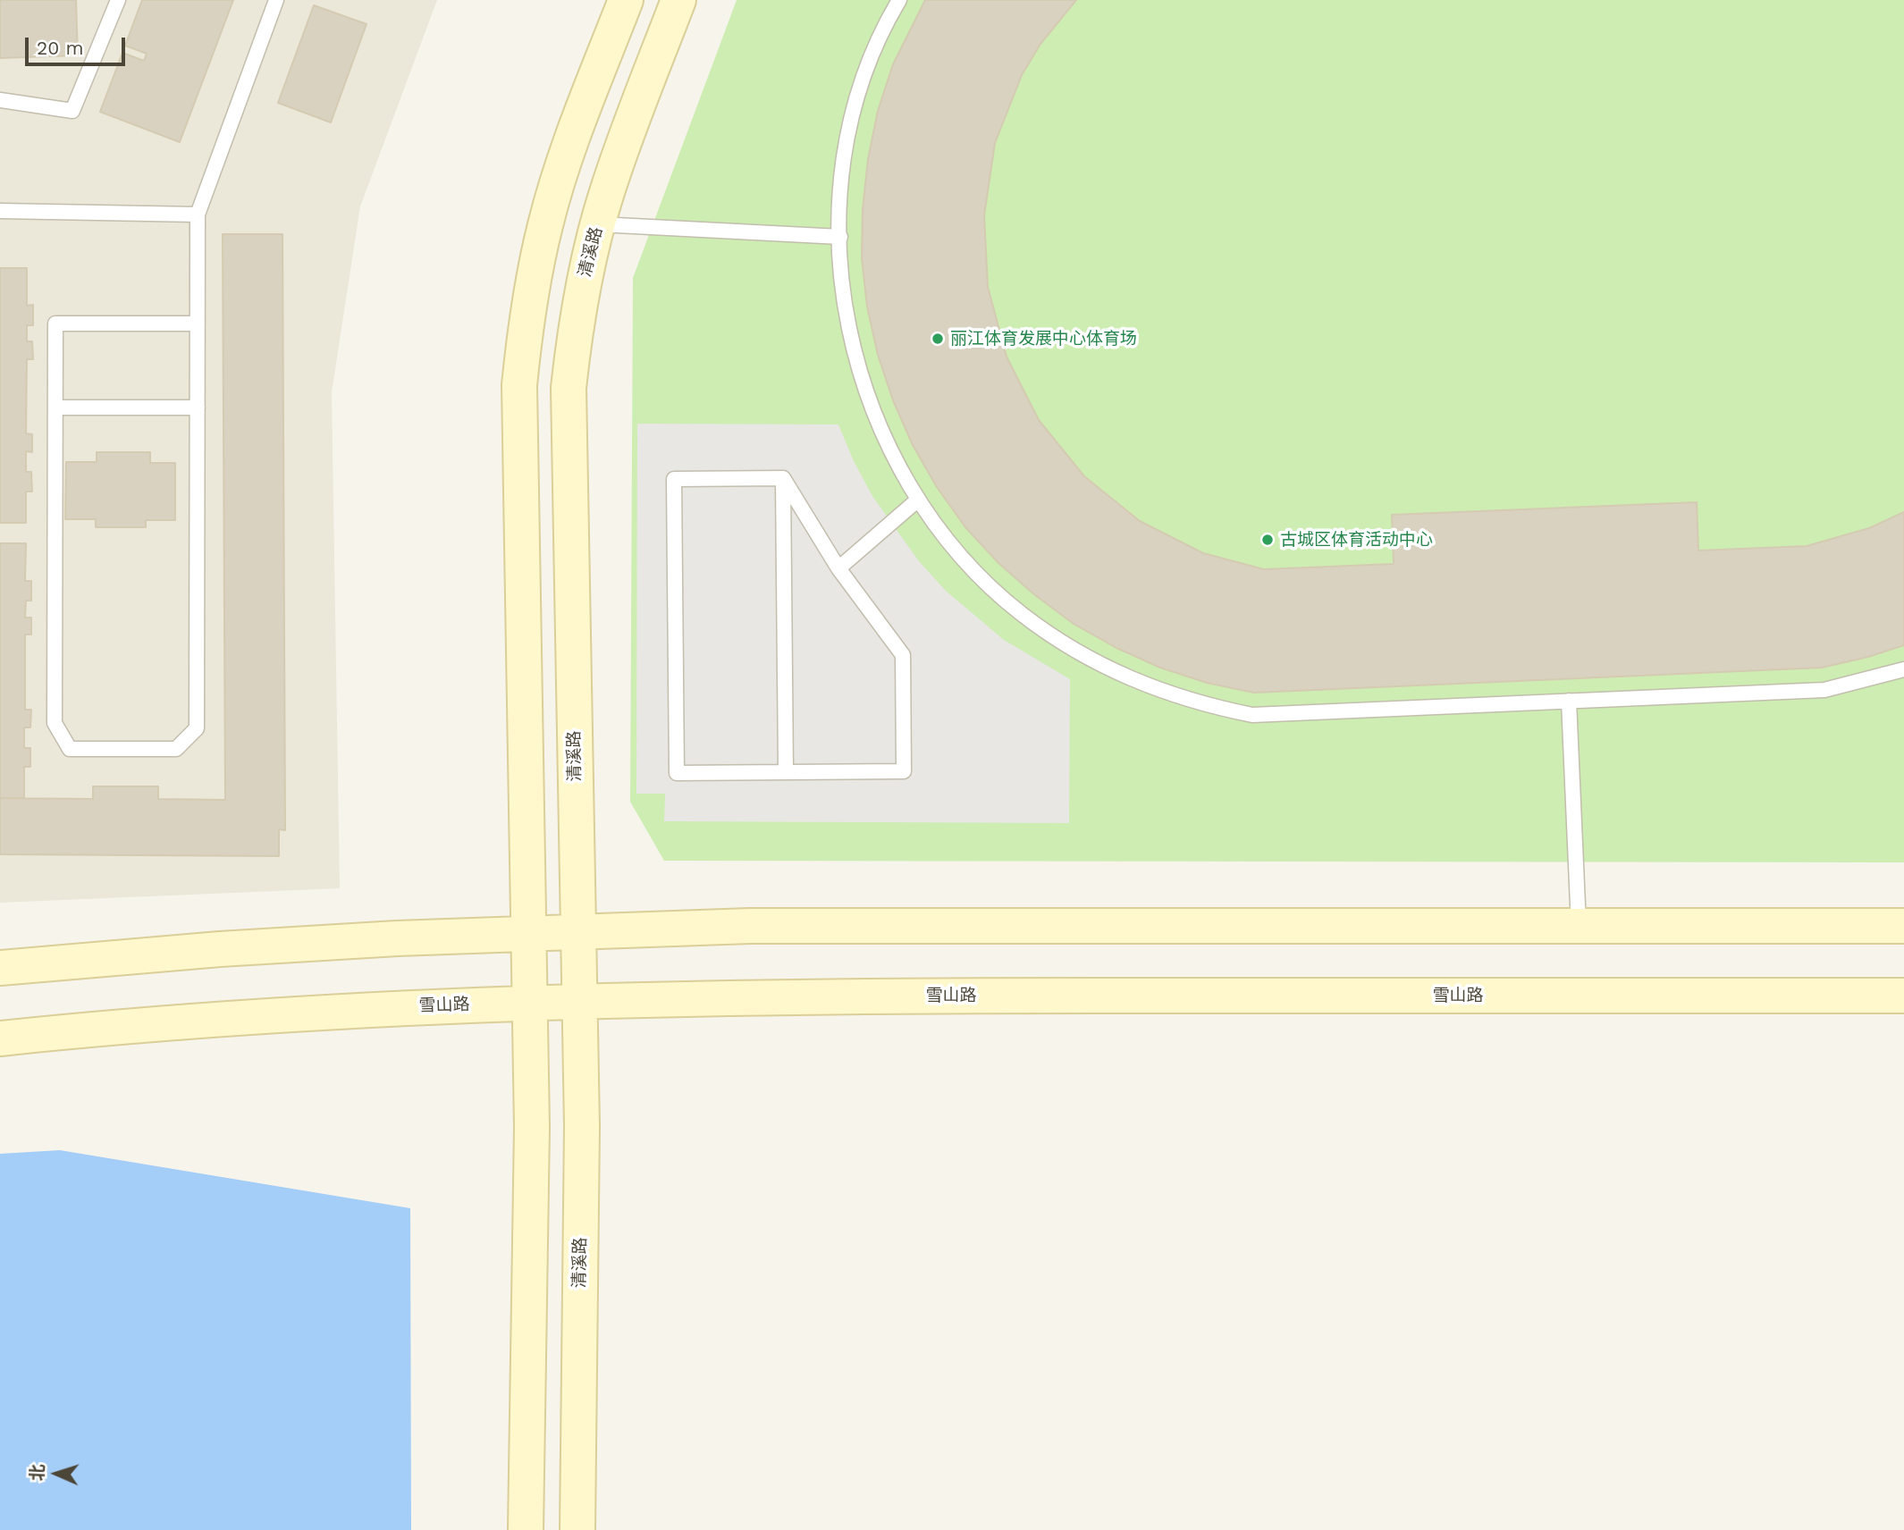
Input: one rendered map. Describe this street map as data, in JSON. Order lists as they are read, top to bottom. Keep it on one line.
{"streets":{"main road":["清溪路","雪山路"]},"crossings":[["清溪路","雪山路"]],"places":["丽江体育发展中心体育场","古城区体育活动中心"],"scale_bar":"20 m","north":"left"}
